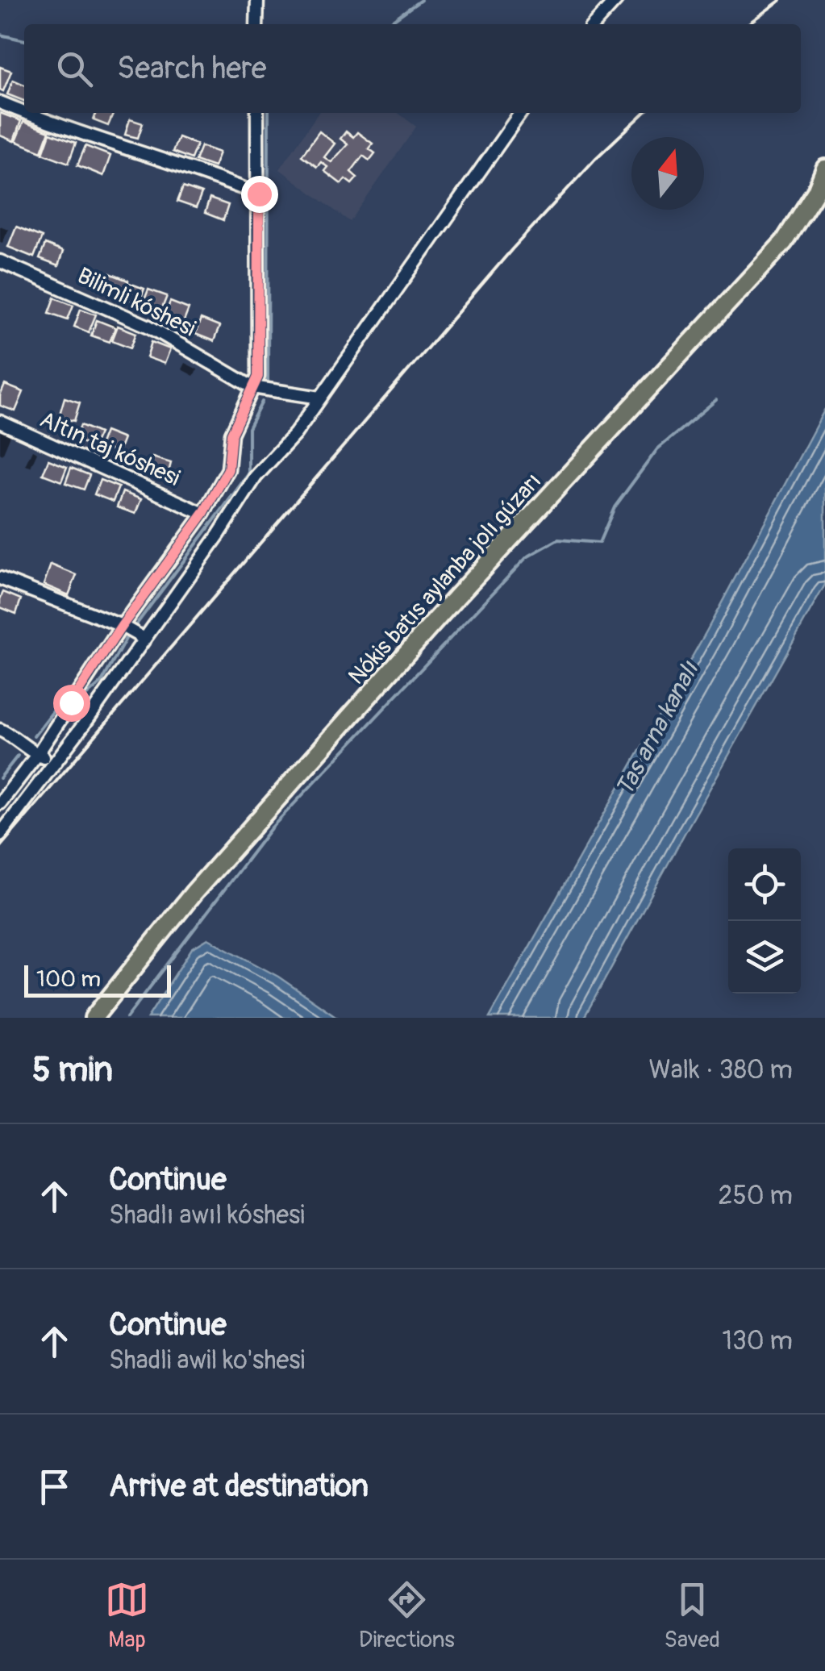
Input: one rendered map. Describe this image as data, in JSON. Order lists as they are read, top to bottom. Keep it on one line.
{"streets":{"main road":["Nókis batıs aylanba jolı gúzarı"],"street":["Bilimli kóshesi","Altın taj kóshesi"]},"water":["Tas arna kanalı"],"scale_bar":"100 m","north":"top","page":{"search":"Search here","scale":"100 m","heading":["5 min","Walk · 380 m"],"list":[["Continue","Shadlı awıl kóshesi","250 m"],["Continue","Shadli awil ko'shesi","130 m"],"Arrive at destination"],"nav":["Map","Directions","Saved"]}}
